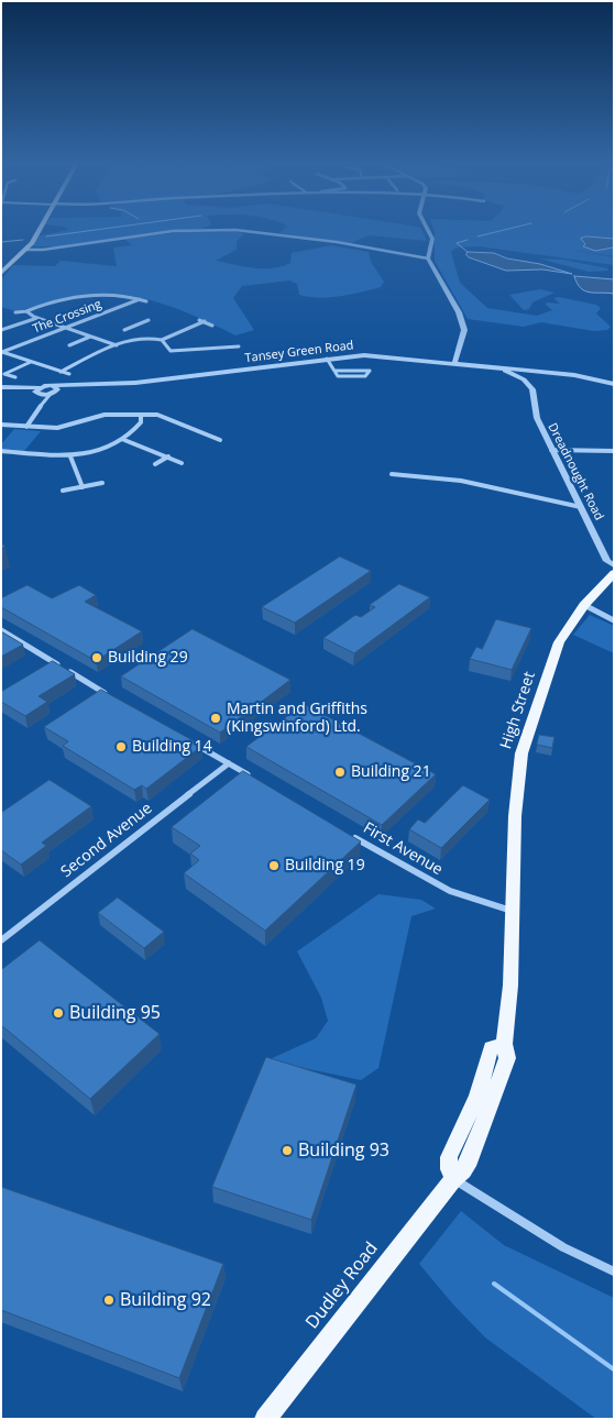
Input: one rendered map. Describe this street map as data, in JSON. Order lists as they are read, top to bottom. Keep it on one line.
{"streets":{"main road":["High Street","Dudley Road"],"street":["The Crossing","Tansey Green Road","Dreadnought Road","Second Avenue","First Avenue"]},"crossings":[["Tansey Green Road","Dreadnought Road"],["High Street","First Avenue"]],"places":["Building 29","Martin and Griffiths (Kingswinford) Ltd.","Building 14","Building 21","Building 19","Building 95","Building 93","Building 92"]}
